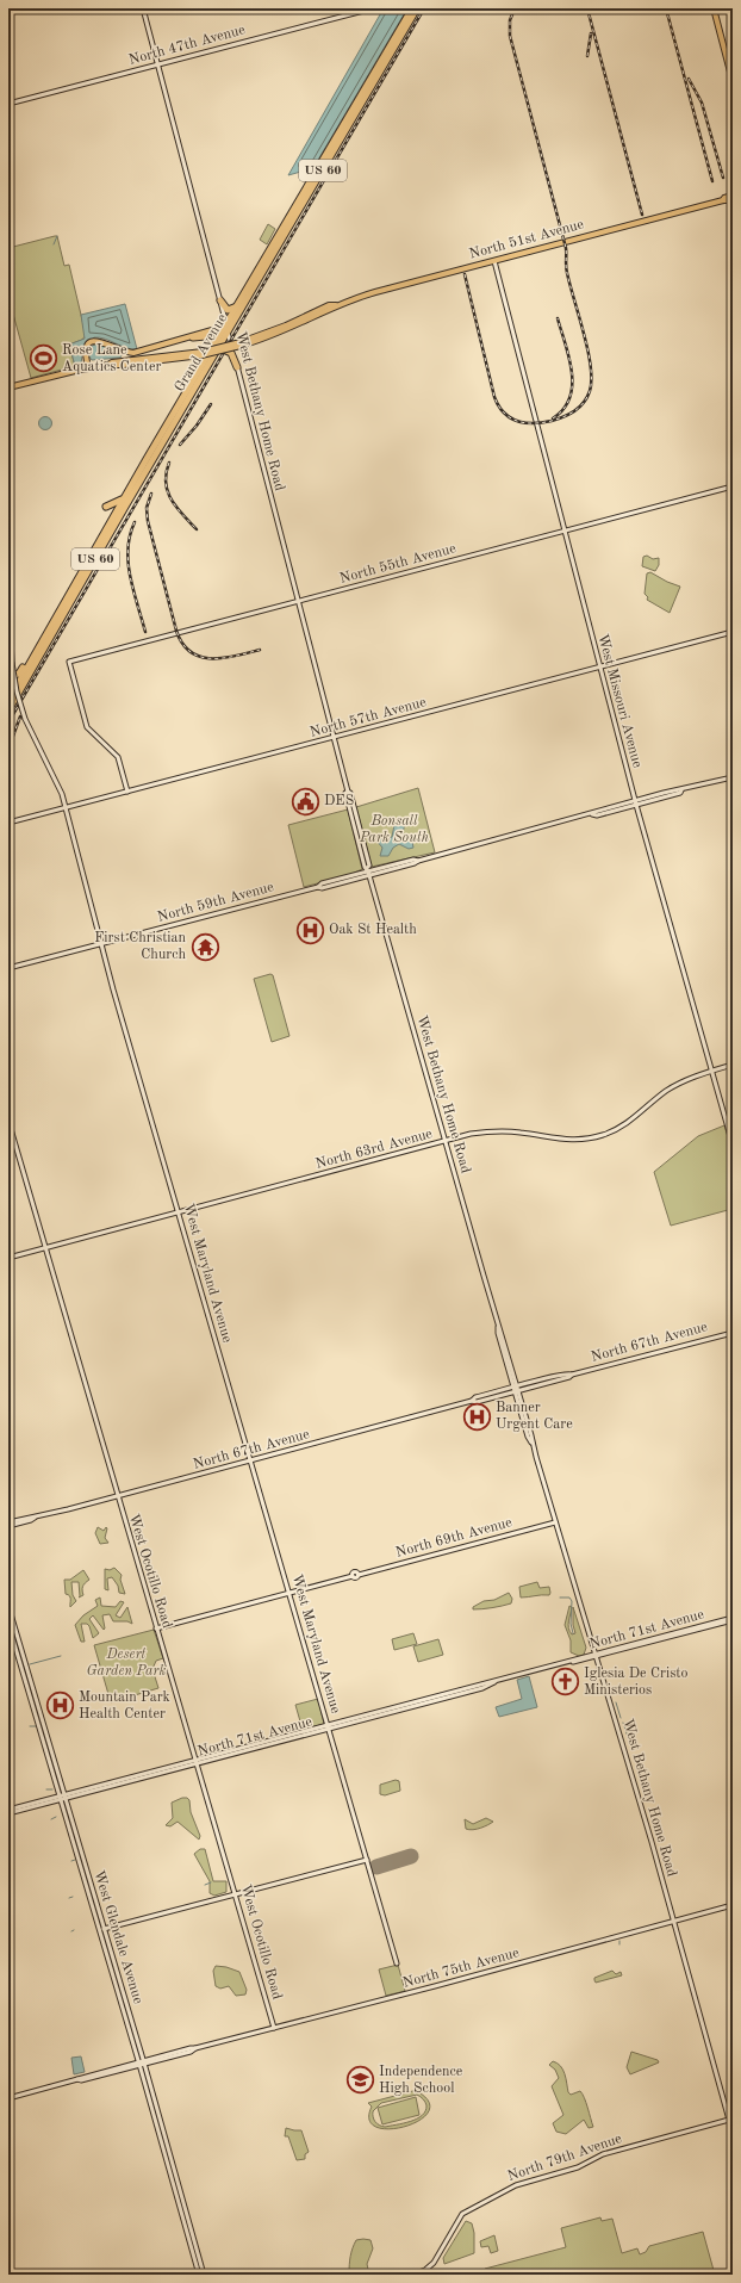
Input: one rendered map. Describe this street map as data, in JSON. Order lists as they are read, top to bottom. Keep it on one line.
{"streets":{"highway":["US 60","Grand Avenue"],"main road":["North 51st Avenue"],"street":["North 47th Avenue","West Bethany Home Road","North 55th Avenue","West Missouri Avenue","North 57th Avenue","North 59th Avenue","North 63rd Avenue","West Maryland Avenue","North 67th Avenue","North 69th Avenue","West Ocotillo Road","North 71st Avenue","West Glendale Avenue","North 75th Avenue","North 79th Avenue"]},"crossings":[["North 47th Avenue","West Bethany Home Road"],["North 51st Avenue","West Missouri Avenue"],["Grand Avenue","West Bethany Home Road"],["West Bethany Home Road","North 55th Avenue"],["West Bethany Home Road","North 57th Avenue"],["West Bethany Home Road","North 59th Avenue"],["West Bethany Home Road","North 63rd Avenue"],["West Bethany Home Road","North 67th Avenue"],["West Bethany Home Road","North 69th Avenue"],["West Bethany Home Road","North 71st Avenue"],["West Bethany Home Road","North 75th Avenue"],["West Bethany Home Road","North 79th Avenue"],["North 55th Avenue","West Missouri Avenue"],["North 55th Avenue","North 57th Avenue"],["West Missouri Avenue","North 57th Avenue"],["West Missouri Avenue","North 59th Avenue"],["West Missouri Avenue","North 63rd Avenue"],["North 57th Avenue","West Maryland Avenue"],["North 59th Avenue","West Maryland Avenue"],["North 63rd Avenue","West Maryland Avenue"],["North 63rd Avenue","West Ocotillo Road"],["West Maryland Avenue","North 67th Avenue"],["West Maryland Avenue","North 69th Avenue"],["West Maryland Avenue","North 71st Avenue"],["North 67th Avenue","West Ocotillo Road"],["North 69th Avenue","West Ocotillo Road"],["West Ocotillo Road","North 71st Avenue"],["West Ocotillo Road","North 75th Avenue"],["North 71st Avenue","West Glendale Avenue"],["West Glendale Avenue","North 75th Avenue"]],"parks":["Bonsall Park South","Desert Garden Park"],"places":{"sports":["Rose Lane Aquatics Center"],"public building":["DES"],"hospital":["Oak St Health","Banner Urgent Care","Mountain Park Health Center"],"temple":["First Christian Church"],"church":["Iglesia De Cristo Ministerios"],"school or university":["Independence High School"]}}
